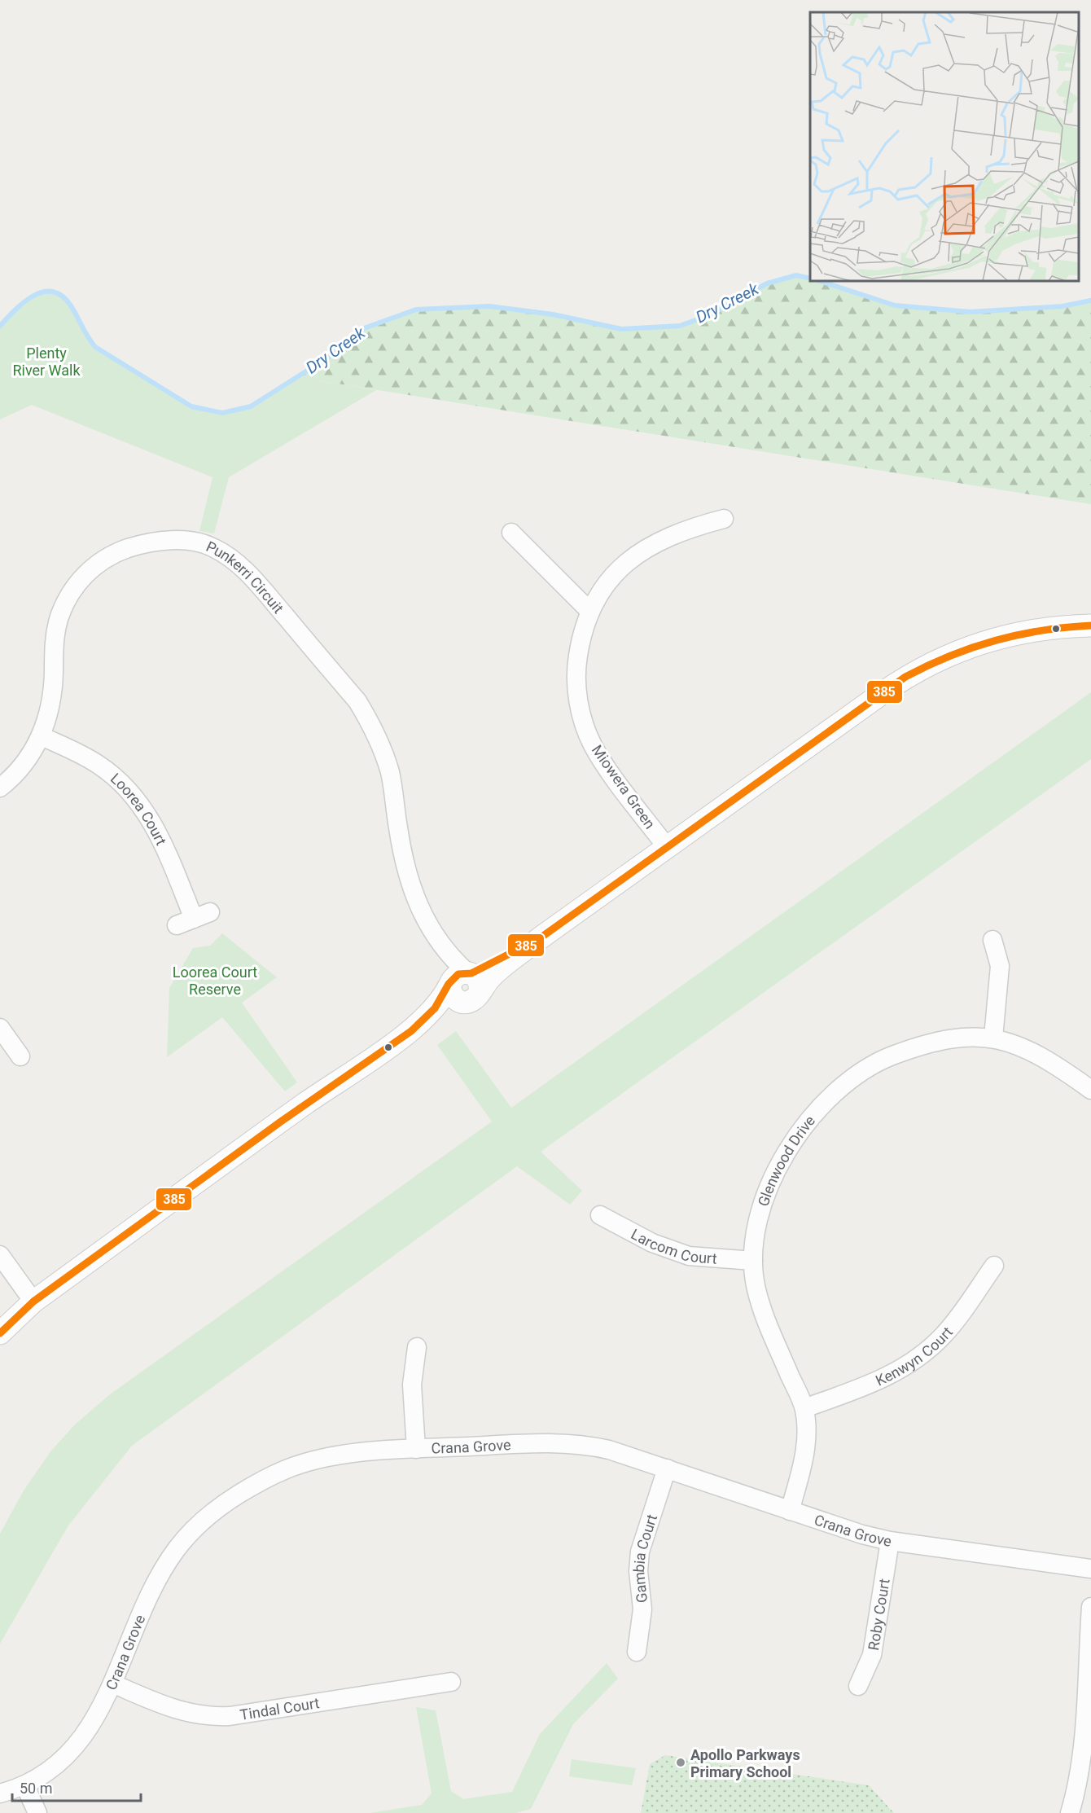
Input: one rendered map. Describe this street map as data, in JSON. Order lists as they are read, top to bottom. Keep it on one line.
{"streets":{"street":["Punkerri Circuit","Miowera Green","Loorea Court","Glenwood Drive","Larcom Court","Kenwyn Court","Crana Grove","Gambia Court","Roby Court","Tindal Court"]},"crossings":[["Punkerri Circuit","Loorea Court"],["Glenwood Drive","Larcom Court"],["Glenwood Drive","Kenwyn Court"],["Glenwood Drive","Crana Grove"],["Crana Grove","Gambia Court"],["Crana Grove","Roby Court"],["Crana Grove","Tindal Court"]],"water":["Dry Creek"],"parks":["Plenty River Walk","Loorea Court Reserve"],"places":["Apollo Parkways Primary School"],"lines":["transit line 385"],"scale_bar":"50 m"}
